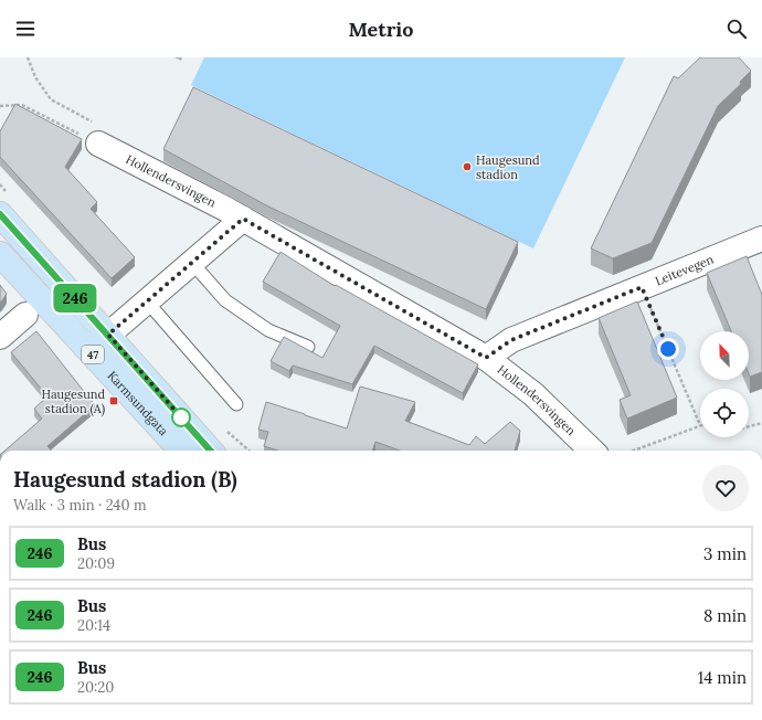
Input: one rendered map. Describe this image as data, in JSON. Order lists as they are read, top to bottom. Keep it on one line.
{"streets":{"main road":["47","Karmsundgata"],"street":["Hollendersvingen","Leitevegen"]},"crossings":[["Hollendersvingen","Leitevegen"]],"places":{"other":["Haugesund stadion"],"transit":["Haugesund stadion (A)"]},"lines":["bus line 246"],"north":"top left","page":{"header":"Metrio","on_map":"246","heading":["Haugesund stadion (B)","Walk · 3 min · 240 m"],"list":[{"mark":"246","name":"Bus","note":"20:09","value":"3 min"},{"mark":"246","name":"Bus","note":"20:14","value":"8 min"},{"mark":"246","name":"Bus","note":"20:20","value":"14 min"}]}}
